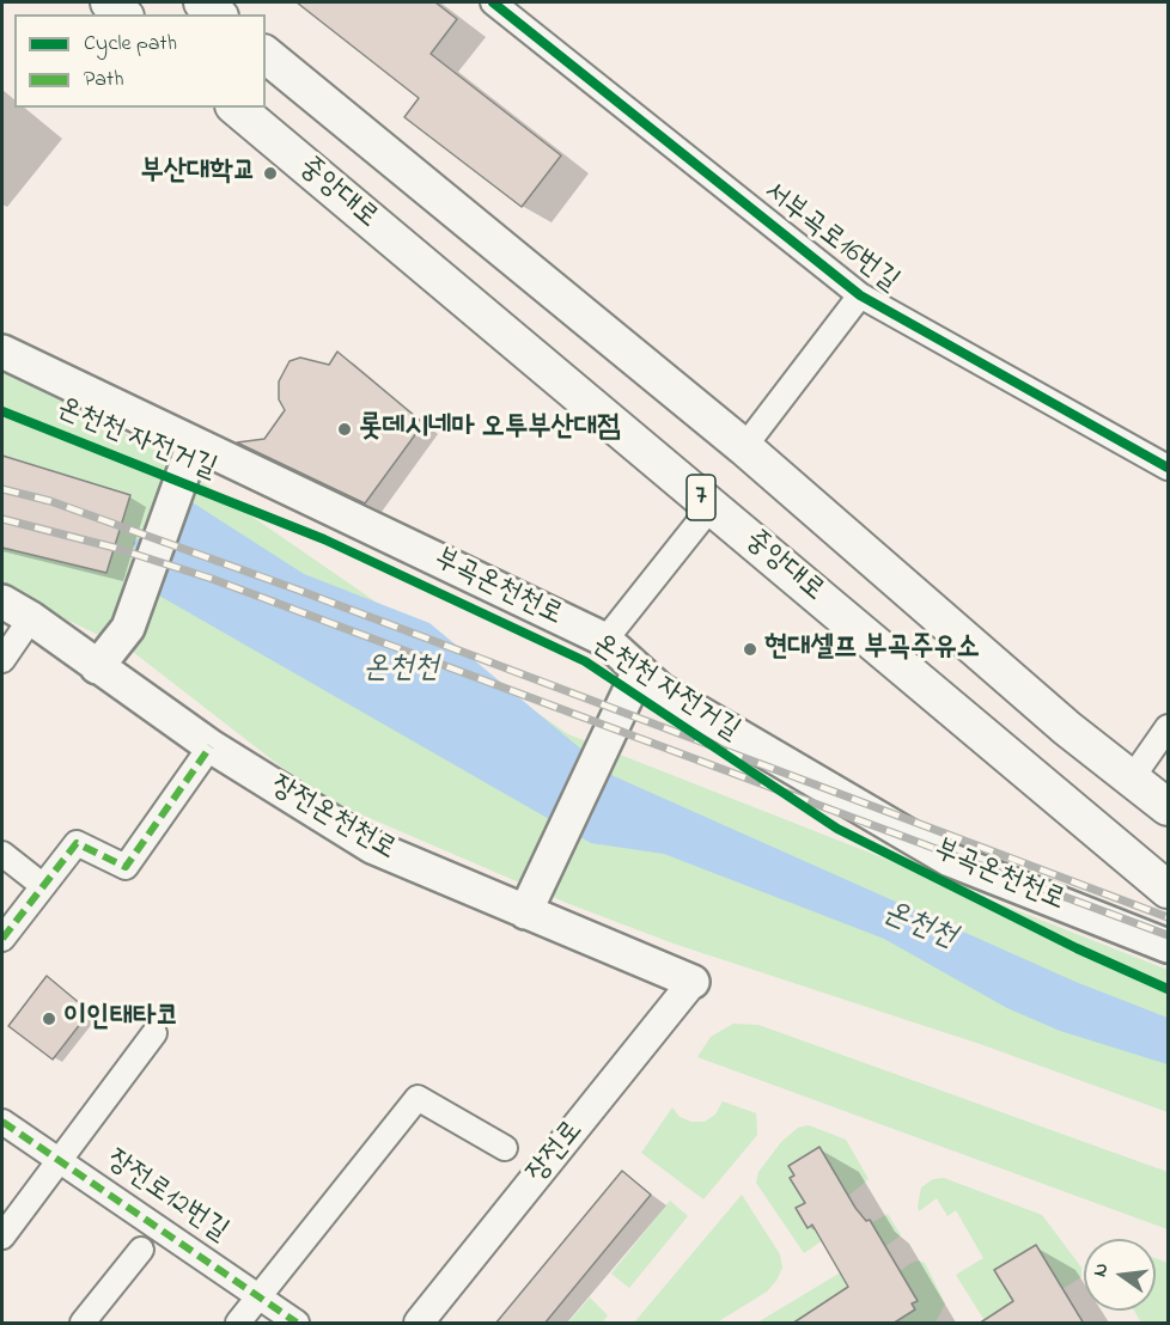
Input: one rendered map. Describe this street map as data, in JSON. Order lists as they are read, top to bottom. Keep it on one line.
{"streets":{"main road":["중앙대로","7","부곡온천천로","장전온천천로"],"street":["서부곡로16번길","장전로","장전로12번길"],"cycle path":["온천천 자전거길"]},"crossings":[["장전온천천로","장전로"]],"water":["온천천"],"places":["부산대학교","롯데시네마 오투부산대점","현대셀프 부곡주유소","이인태타코"],"legend":["Cycle path","Path"],"north":"left"}
